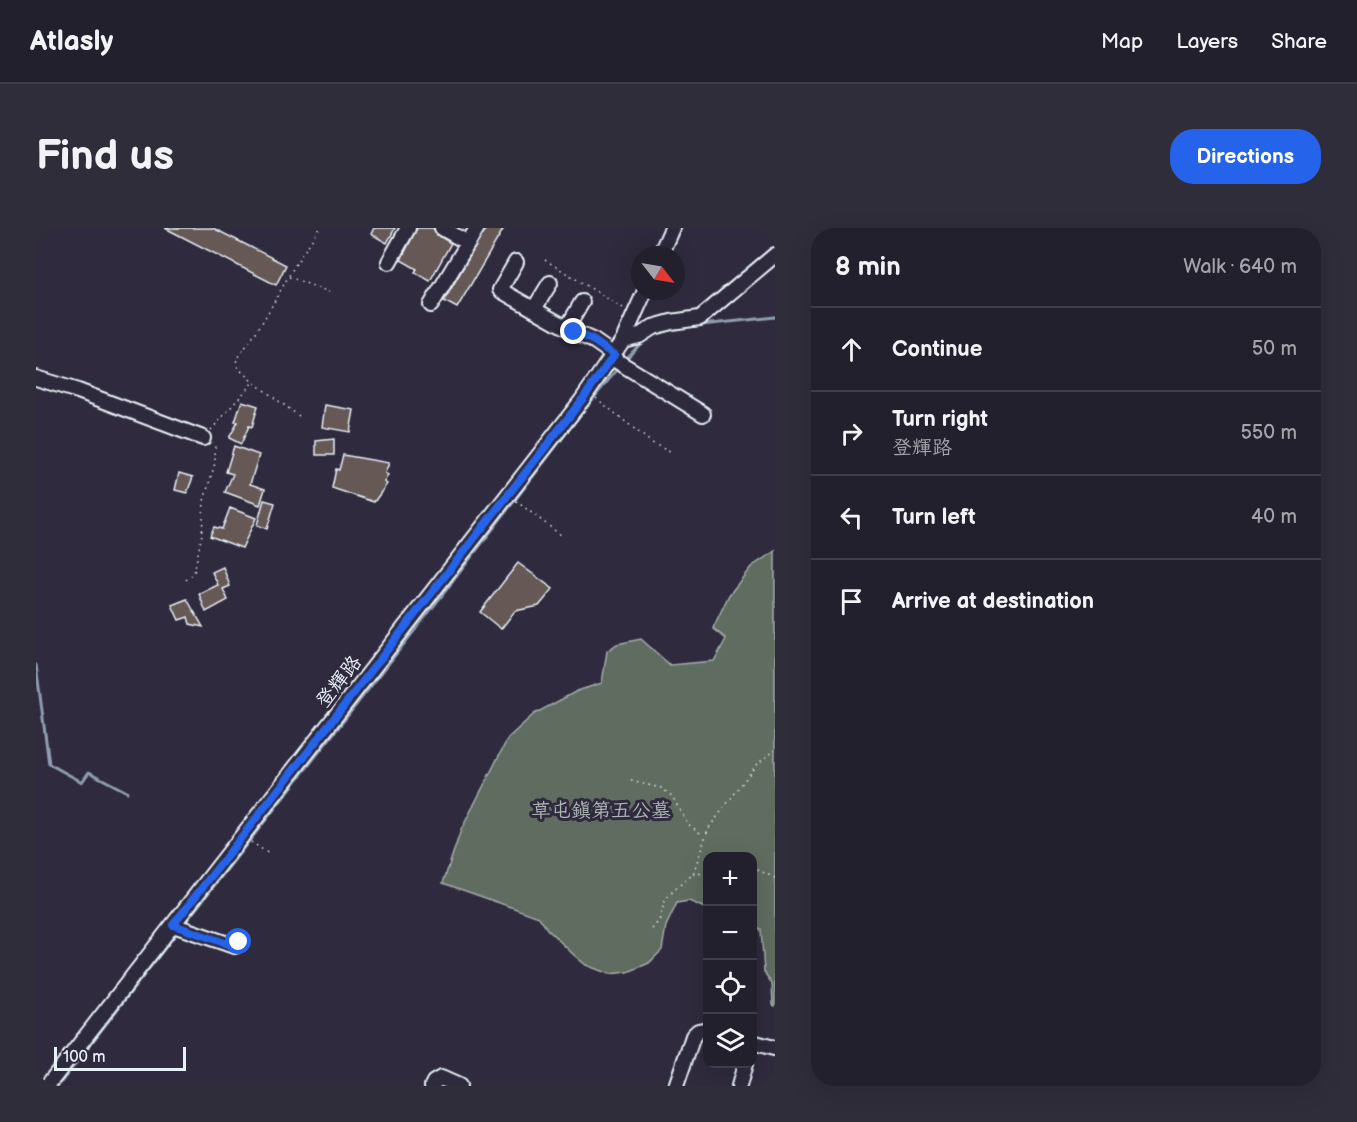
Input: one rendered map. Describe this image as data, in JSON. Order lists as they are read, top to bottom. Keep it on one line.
{"streets":{"street":["登輝路"]},"parks":["草屯鎮第五公墓"],"scale_bar":"100 m","north":"bottom right","page":{"header":"Atlasly","nav":["Map","Layers","Share"],"buttons":"Directions","title":"Find us","heading":["8 min","Walk · 640 m"],"list":[["Continue","50 m"],["Turn right","登輝路","550 m"],["Turn left","40 m"],"Arrive at destination"],"map_buttons":["+","−"],"scale":"100 m"}}
